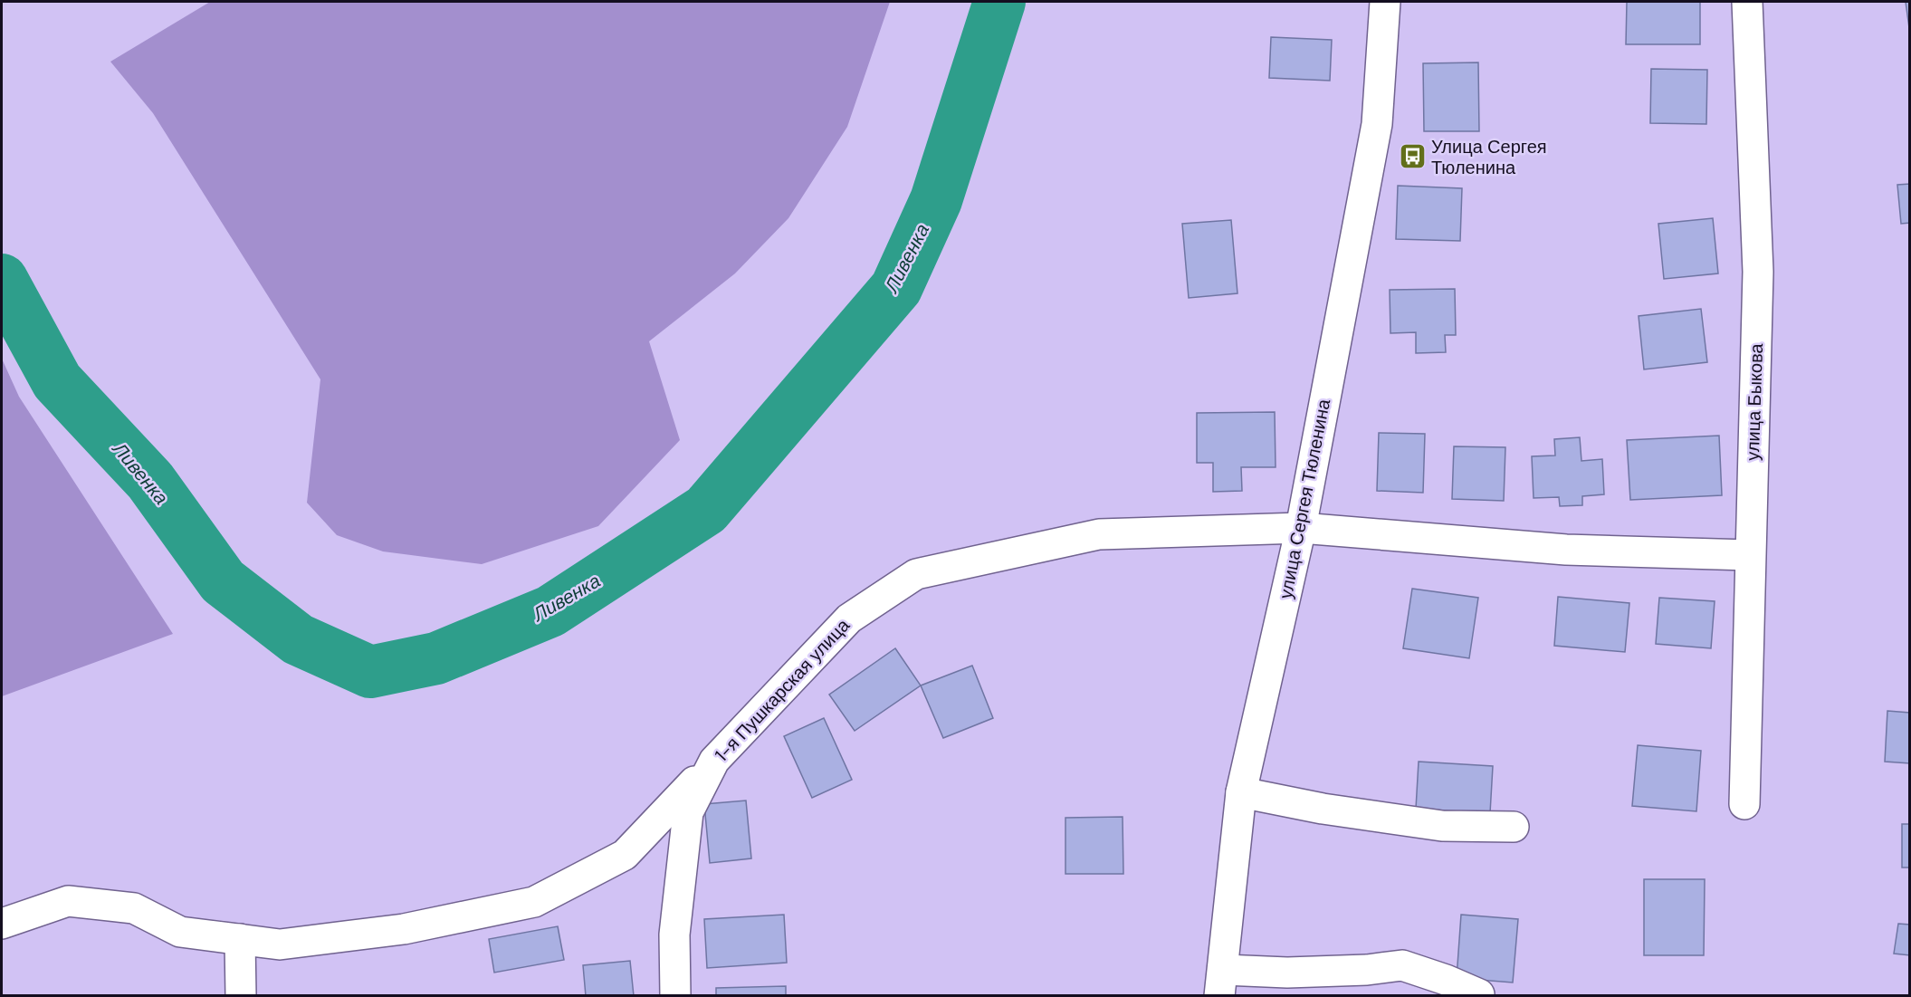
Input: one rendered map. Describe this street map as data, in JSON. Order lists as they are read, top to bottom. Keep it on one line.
{"streets":{"street":["улица Быкова","улица Сергея Тюленина","1-я Пушкарская улица"]},"crossings":[["улица Быкова","1-я Пушкарская улица"],["улица Сергея Тюленина","1-я Пушкарская улица"]],"water":["Ливенка"],"places":{"bus stop":["Улица Сергея Тюленина"]}}
